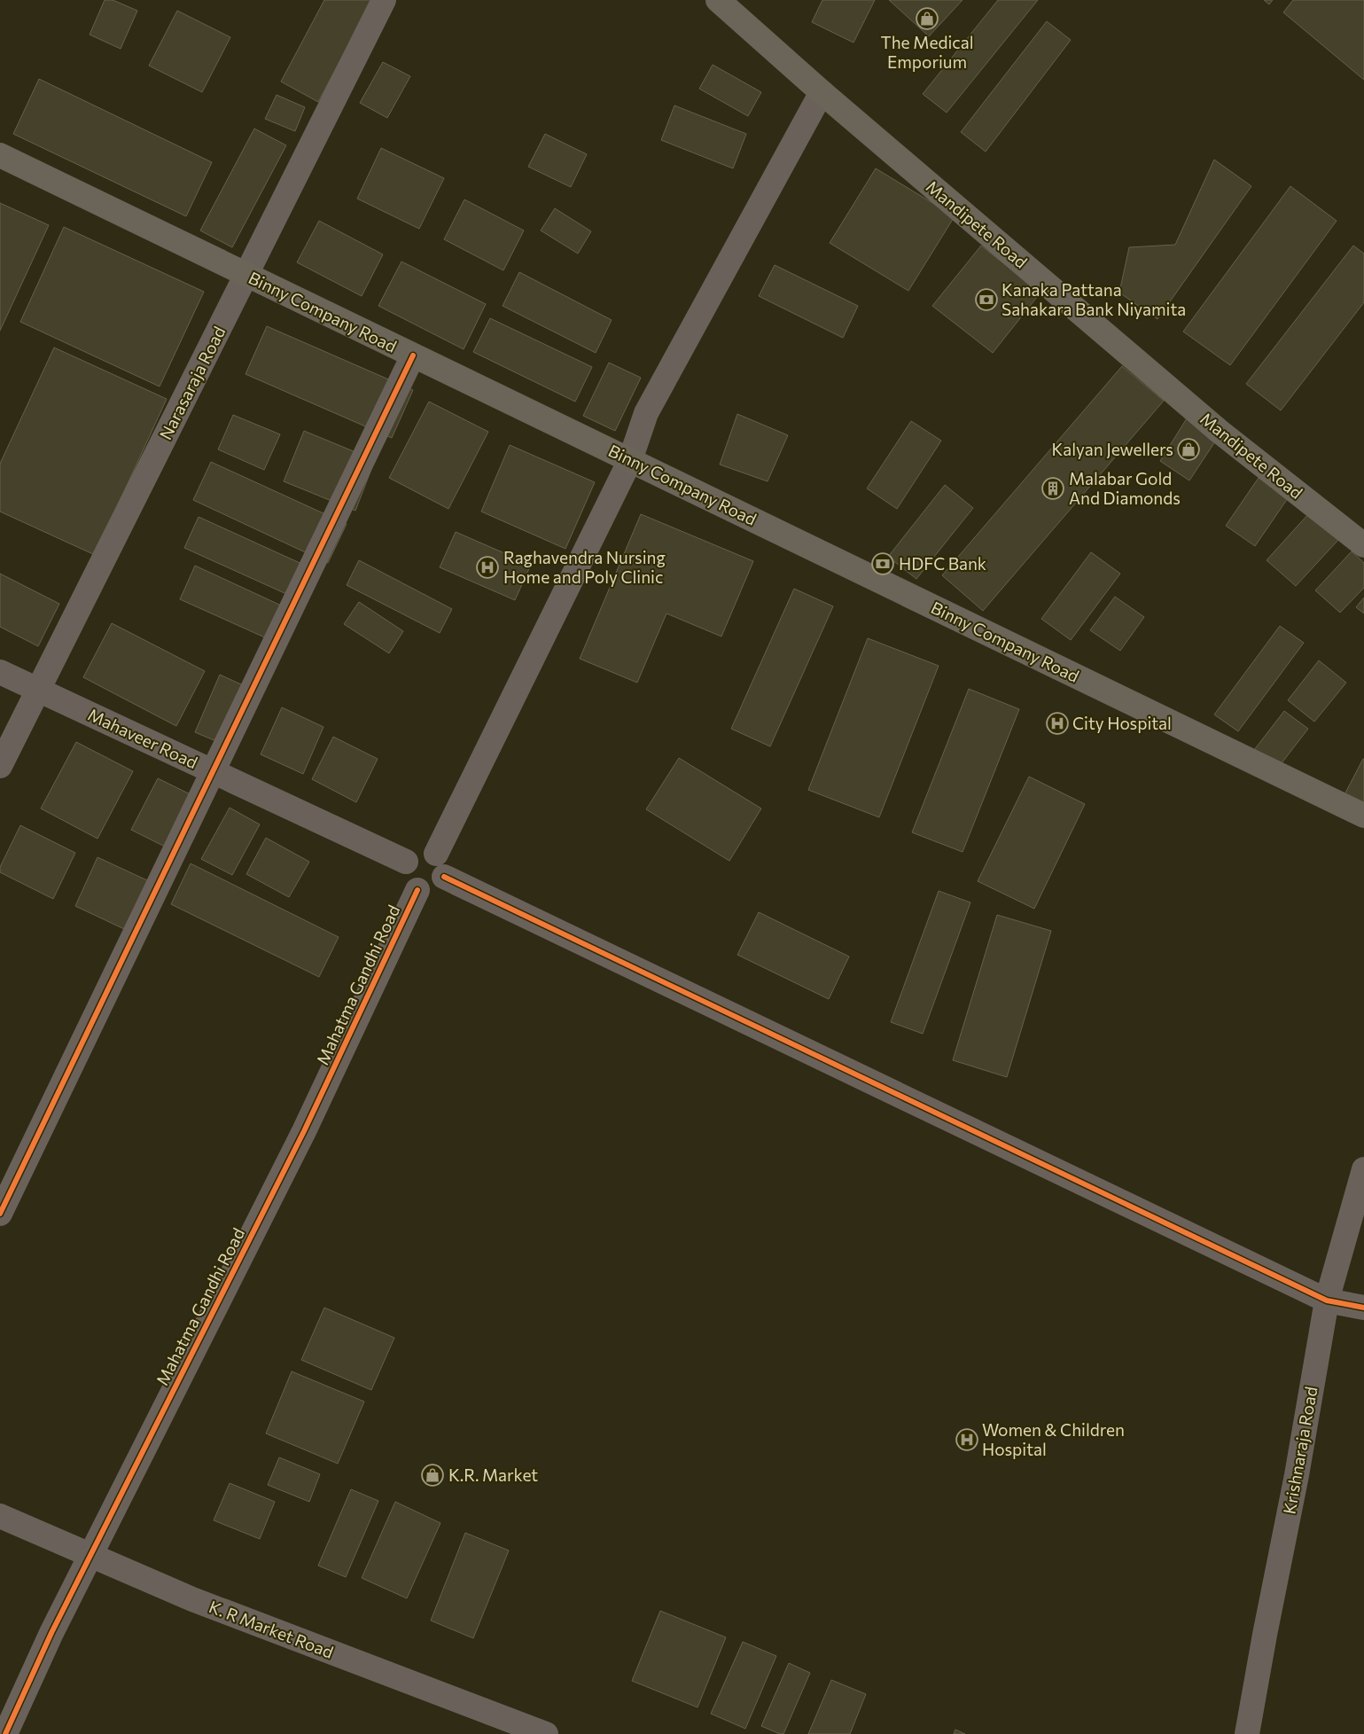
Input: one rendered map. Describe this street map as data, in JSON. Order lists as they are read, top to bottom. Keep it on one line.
{"streets":{"main road":["Mandipete Road","Binny Company Road"],"street":["Narasaraja Road","Mahaveer Road","Mahatma Gandhi Road","Krishnaraja Road","K. R Market Road"]},"crossings":[["Binny Company Road","Narasaraja Road"],["Narasaraja Road","Mahaveer Road"],["Mahatma Gandhi Road","K. R Market Road"]],"places":{"shop":["The Medical Emporium","Kalyan Jewellers","K.R. Market"],"bank":["Kanaka Pattana Sahakara Bank Niyamita","HDFC Bank"],"building":["Malabar Gold And Diamonds"],"hospital":["Raghavendra Nursing Home and Poly Clinic","City Hospital","Women & Children Hospital"]}}
